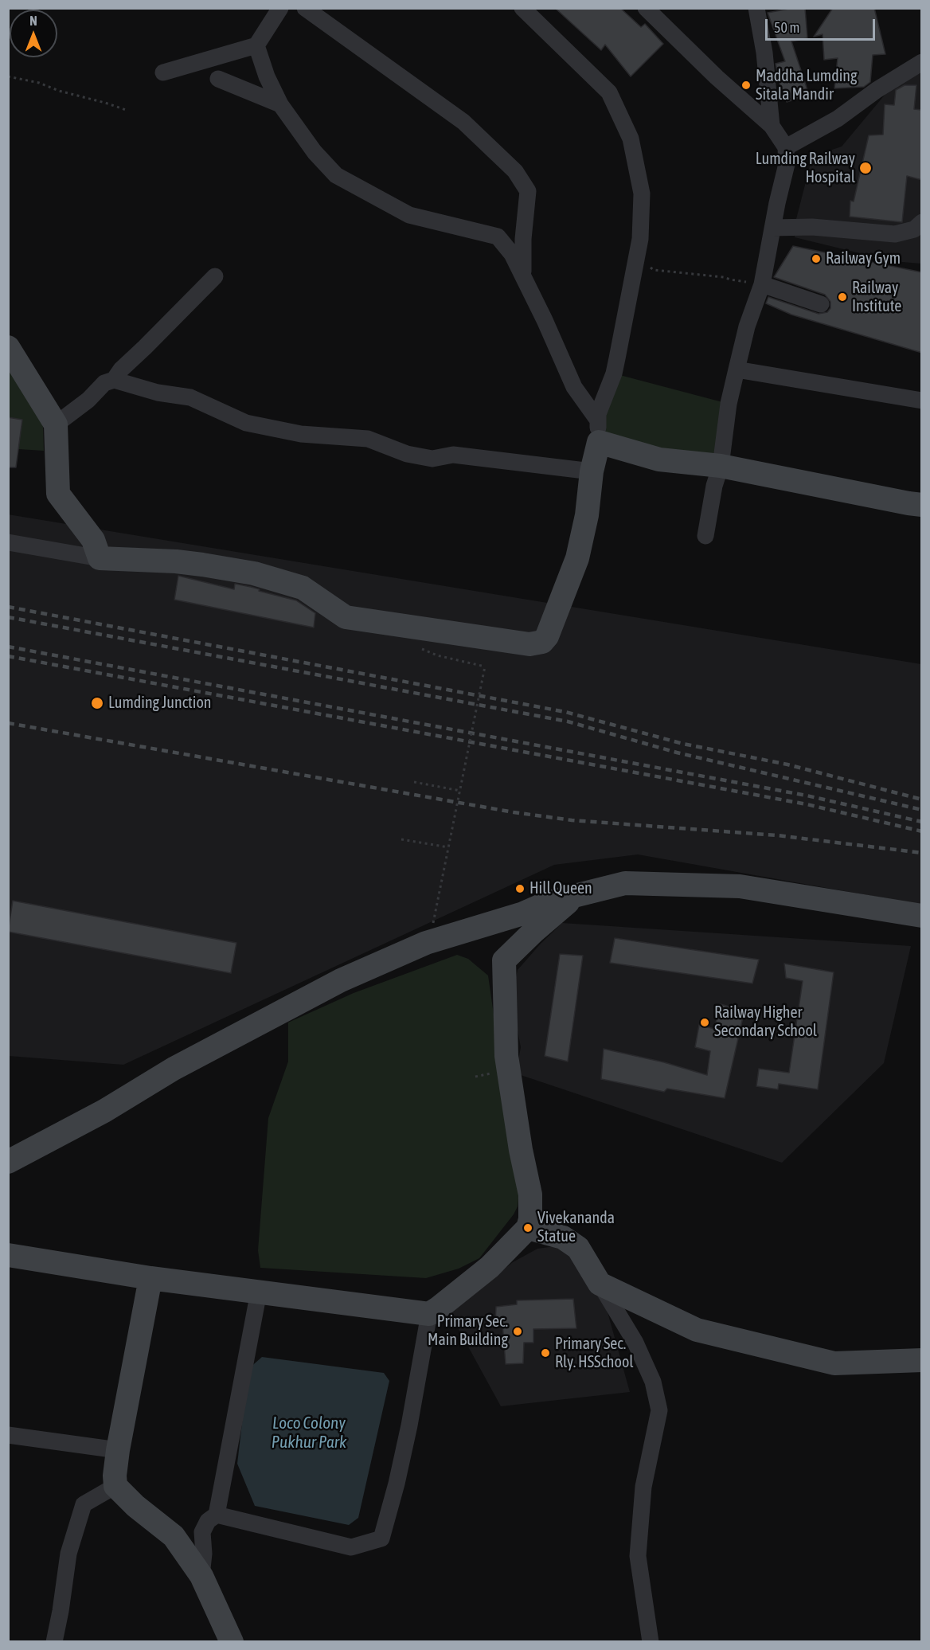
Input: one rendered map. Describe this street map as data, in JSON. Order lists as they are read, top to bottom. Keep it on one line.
{"water":["Loco Colony Pukhur Park"],"places":["Maddha Lumding Sitala Mandir","Lumding Railway Hospital","Railway Gym","Railway Institute","Lumding Junction","Hill Queen","Railway Higher Secondary School","Vivekananda Statue","Primary Sec. Main Building","Primary Sec. Rly. HSSchool"],"scale_bar":"50 m","north":"top"}
